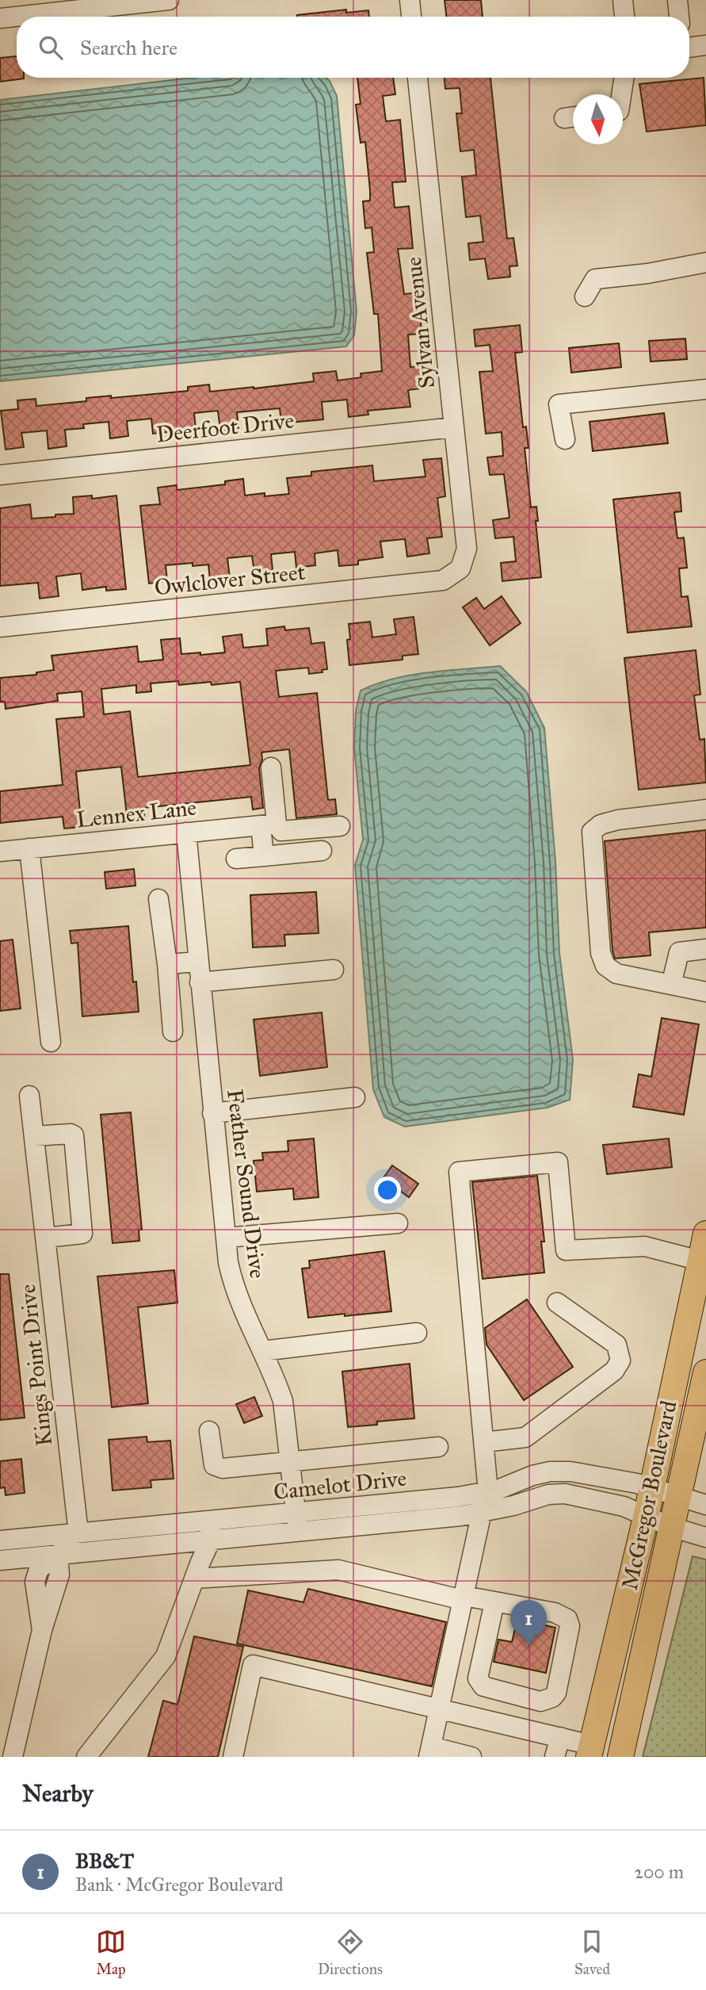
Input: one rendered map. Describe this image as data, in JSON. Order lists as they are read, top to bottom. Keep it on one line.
{"streets":{"main road":["McGregor Boulevard"],"street":["Sylvan Avenue","Deerfoot Drive","Owlclover Street","Lennex Lane","Feather Sound Drive","Kings Point Drive","Camelot Drive"]},"crossings":[["Sylvan Avenue","Deerfoot Drive"],["Sylvan Avenue","Owlclover Street"],["Lennex Lane","Feather Sound Drive"],["Feather Sound Drive","Camelot Drive"],["Kings Point Drive","Camelot Drive"],["Camelot Drive","McGregor Boulevard"]],"north":"bottom","page":{"search":"Search here","pins":"1","heading":"Nearby","list":[{"mark":"1","name":"BB&T","note":"Bank · McGregor Boulevard","value":"200 m"}],"nav":["Map","Directions","Saved"]}}
